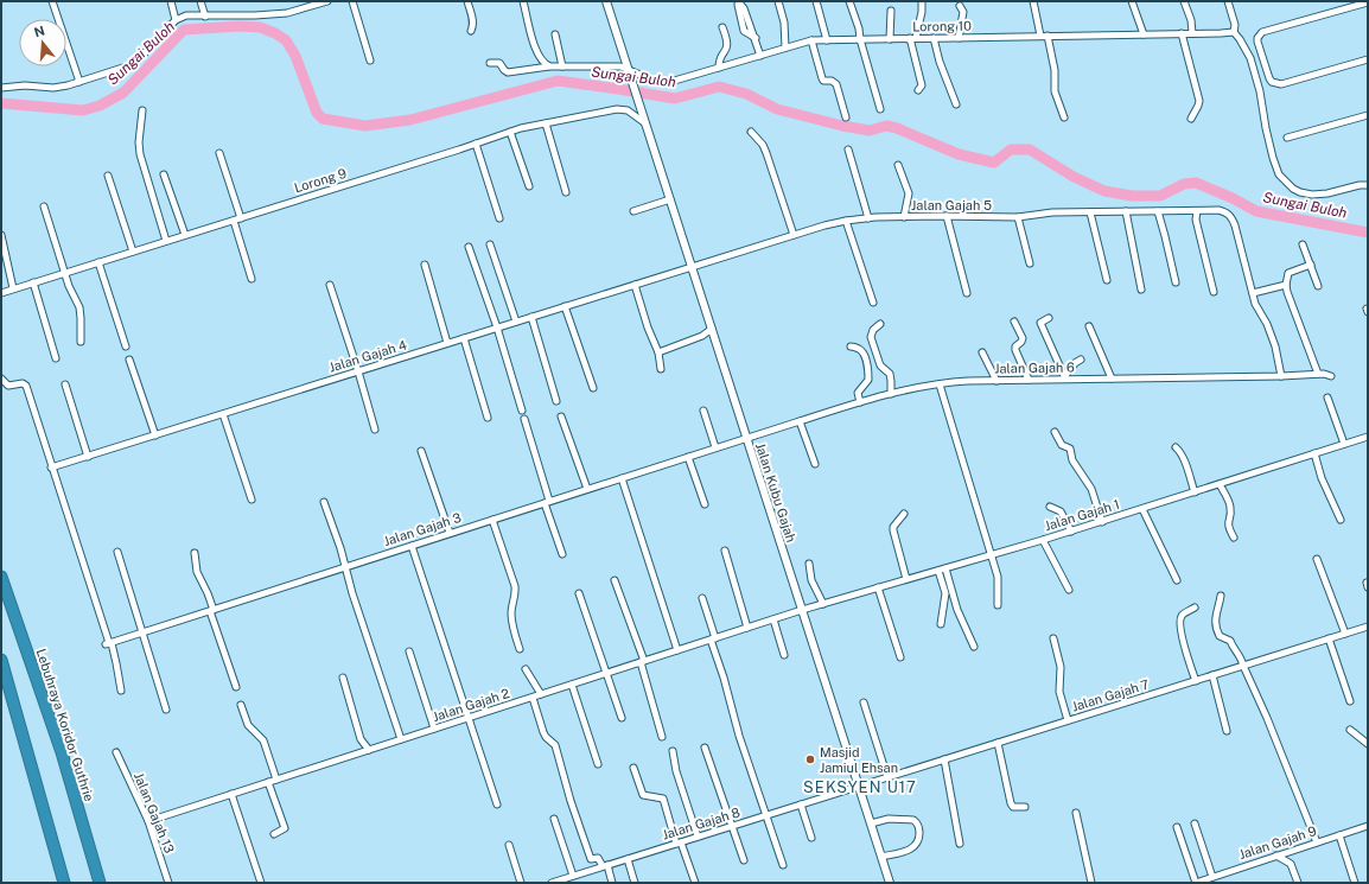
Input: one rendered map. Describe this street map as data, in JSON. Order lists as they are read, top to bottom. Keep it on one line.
{"streets":{"highway":["Lebuhraya Koridor Guthrie"],"street":["Lorong 10","Lorong 9","Jalan Gajah 5","Jalan Gajah 4","Jalan Gajah 6","Jalan Kubu Gajah","Jalan Gajah 1","Jalan Gajah 3","Jalan Gajah 7","Jalan Gajah 2","Jalan Gajah 13","Jalan Gajah 8","Jalan Gajah 9"]},"crossings":[["Lorong 10","Jalan Kubu Gajah"],["Lorong 9","Jalan Kubu Gajah"],["Jalan Gajah 5","Jalan Gajah 4"],["Jalan Gajah 5","Jalan Kubu Gajah"],["Jalan Gajah 4","Jalan Kubu Gajah"],["Jalan Gajah 6","Jalan Kubu Gajah"],["Jalan Gajah 6","Jalan Gajah 3"],["Jalan Kubu Gajah","Jalan Gajah 1"],["Jalan Kubu Gajah","Jalan Gajah 3"],["Jalan Kubu Gajah","Jalan Gajah 7"],["Jalan Kubu Gajah","Jalan Gajah 2"],["Jalan Kubu Gajah","Jalan Gajah 8"],["Jalan Gajah 1","Jalan Gajah 2"],["Jalan Gajah 7","Jalan Gajah 8"],["Jalan Gajah 2","Jalan Gajah 13"]],"districts":["SEKSYEN U17"],"water":["Sungai Buloh"],"places":["Masjid Jamiul Ehsan"],"north":"top"}
